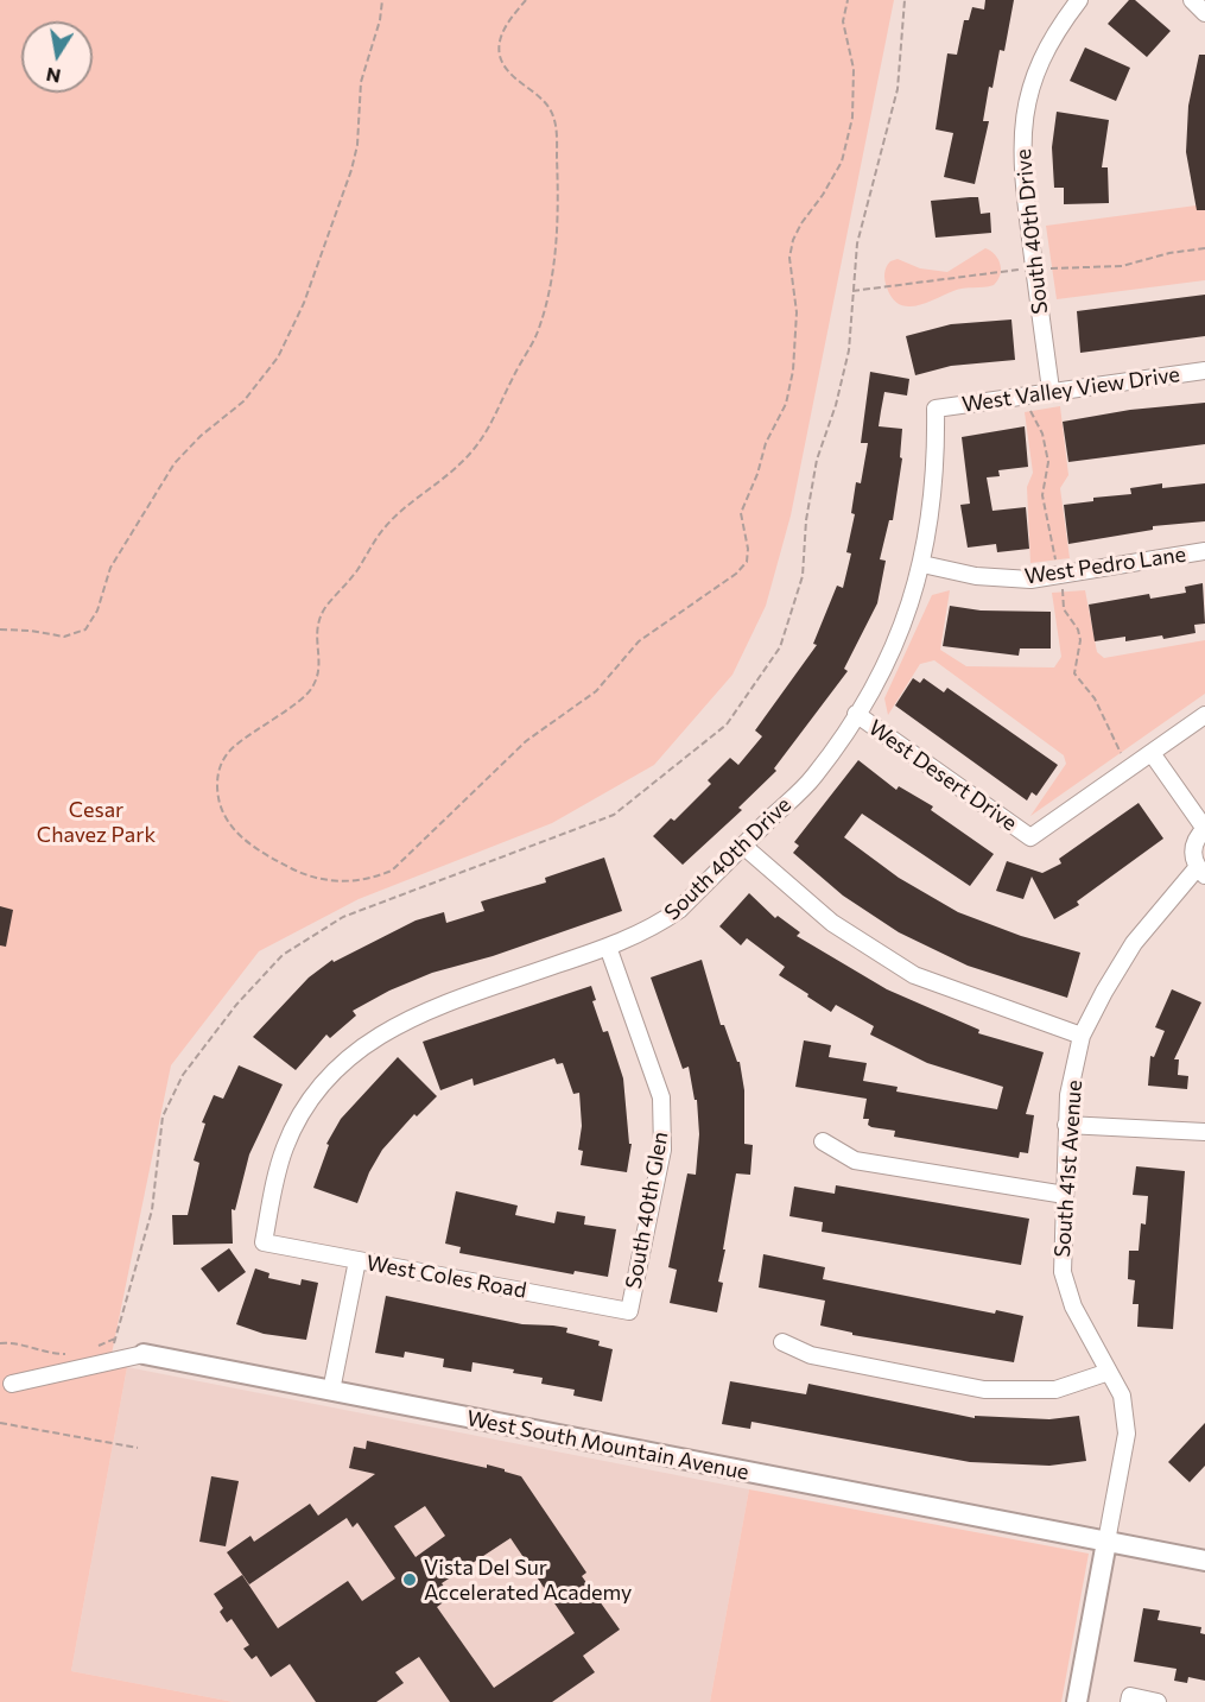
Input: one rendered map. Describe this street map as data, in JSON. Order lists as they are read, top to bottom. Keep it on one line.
{"streets":{"street":["South 40th Drive","West Valley View Drive","West Pedro Lane","West Desert Drive","South 41st Avenue","South 40th Glen","West Coles Road","West South Mountain Avenue"]},"crossings":[["South 40th Drive","West Valley View Drive"],["South 40th Drive","West Pedro Lane"],["South 40th Drive","West Desert Drive"],["South 40th Drive","South 40th Glen"],["South 40th Drive","West Coles Road"],["South 41st Avenue","West South Mountain Avenue"],["South 40th Glen","West Coles Road"]],"parks":["Cesar Chavez Park"],"places":["Vista Del Sur Accelerated Academy"],"north":"bottom"}
